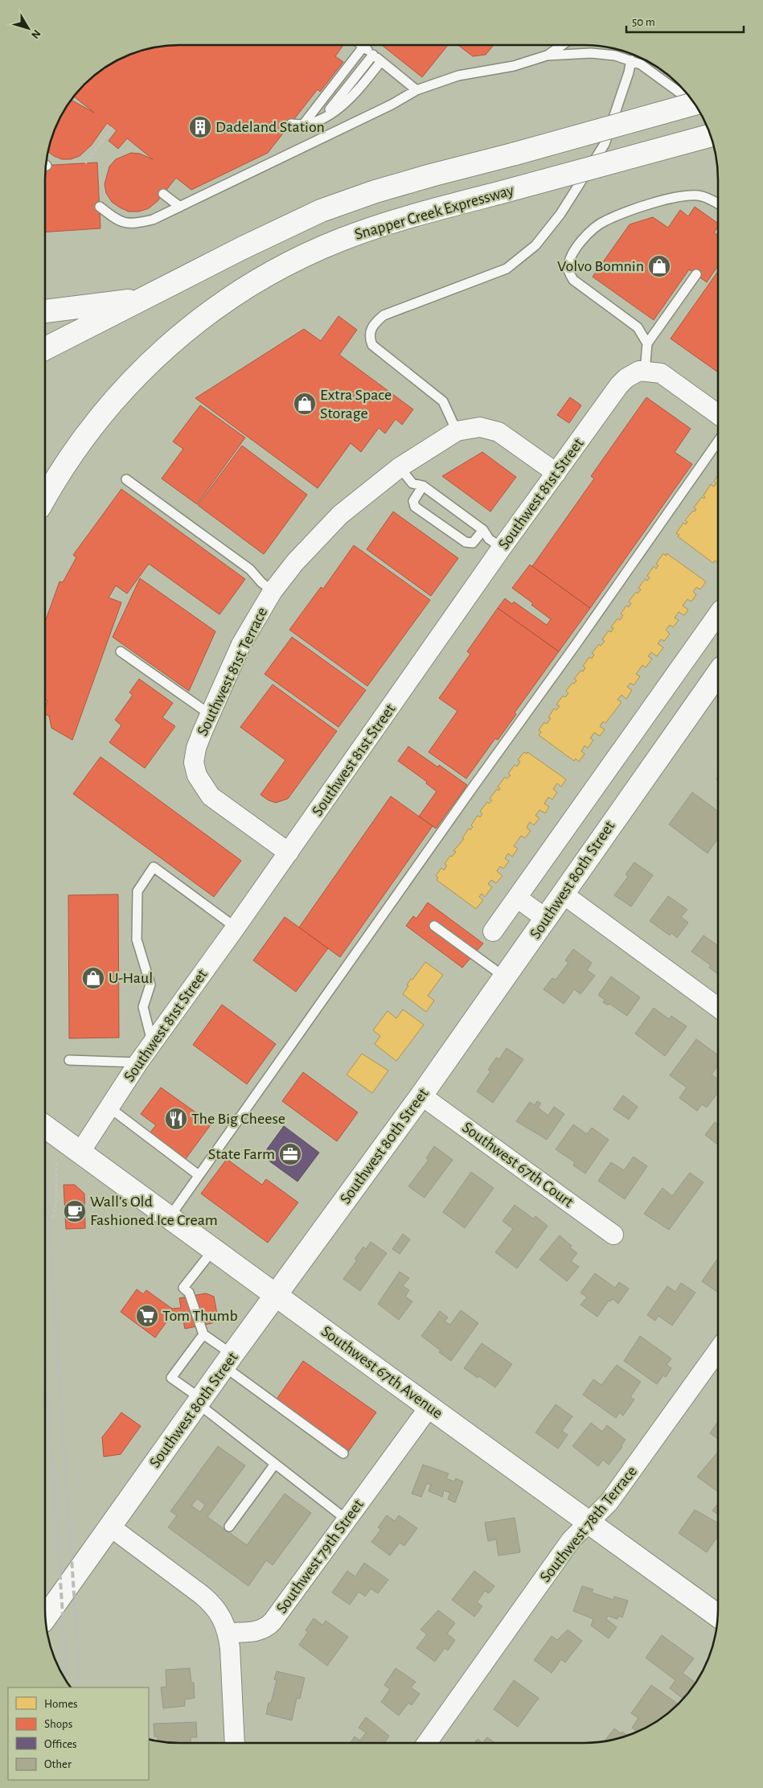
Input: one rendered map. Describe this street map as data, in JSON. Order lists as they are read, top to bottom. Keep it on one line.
{"streets":{"main road":["Snapper Creek Expressway","Southwest 80th Street","Southwest 67th Avenue"],"street":["Southwest 81st Street","Southwest 81st Terrace","Southwest 67th Court","Southwest 78th Terrace","Southwest 79th Street"]},"crossings":[["Southwest 81st Street","Southwest 81st Terrace"],["Southwest 81st Street","Southwest 67th Avenue"],["Southwest 80th Street","Southwest 67th Court"],["Southwest 80th Street","Southwest 67th Avenue"],["Southwest 67th Avenue","Southwest 78th Terrace"],["Southwest 67th Avenue","Southwest 79th Street"]],"places":{"building":["Dadeland Station"],"shop":["Volvo Bomnin","Extra Space Storage","U-Haul"],"restaurant":["The Big Cheese"],"office":["State Farm"],"cafe":["Wall's Old Fashioned Ice Cream"],"supermarket":["Tom Thumb"]},"legend":["Homes","Shops","Offices","Other"],"scale_bar":"50 m","north":"bottom right"}
